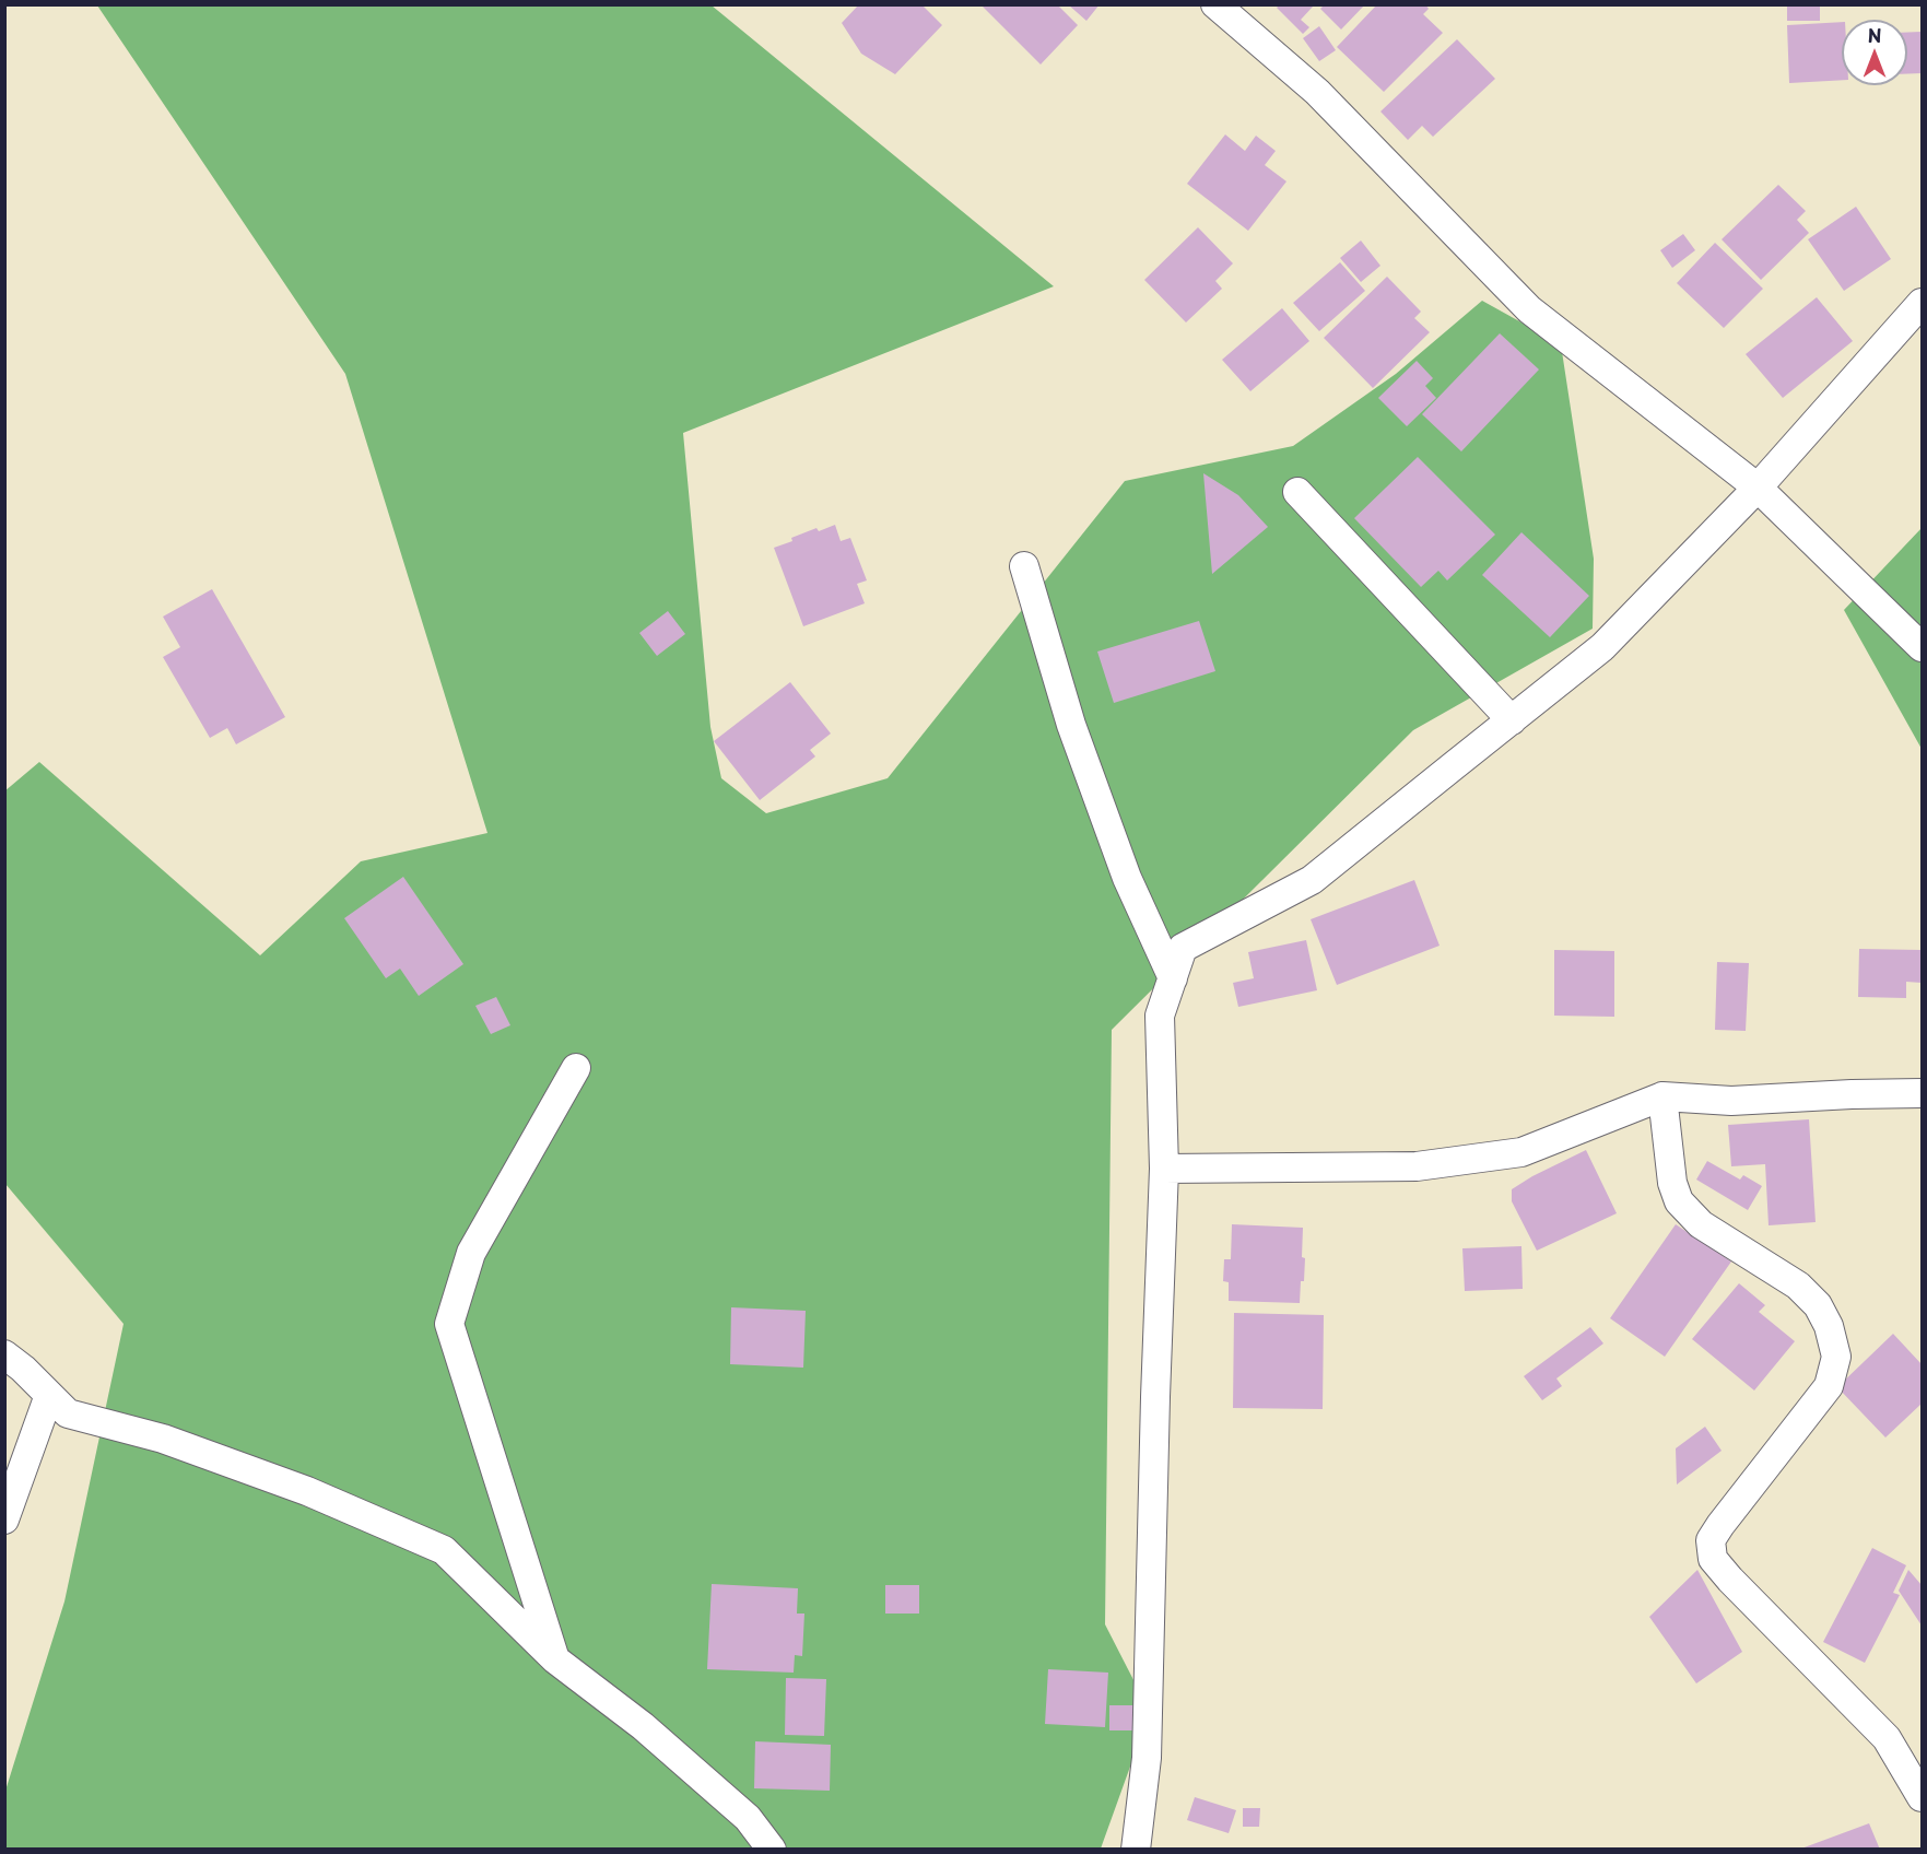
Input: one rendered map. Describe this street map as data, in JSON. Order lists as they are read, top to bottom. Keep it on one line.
{"north":"top"}
